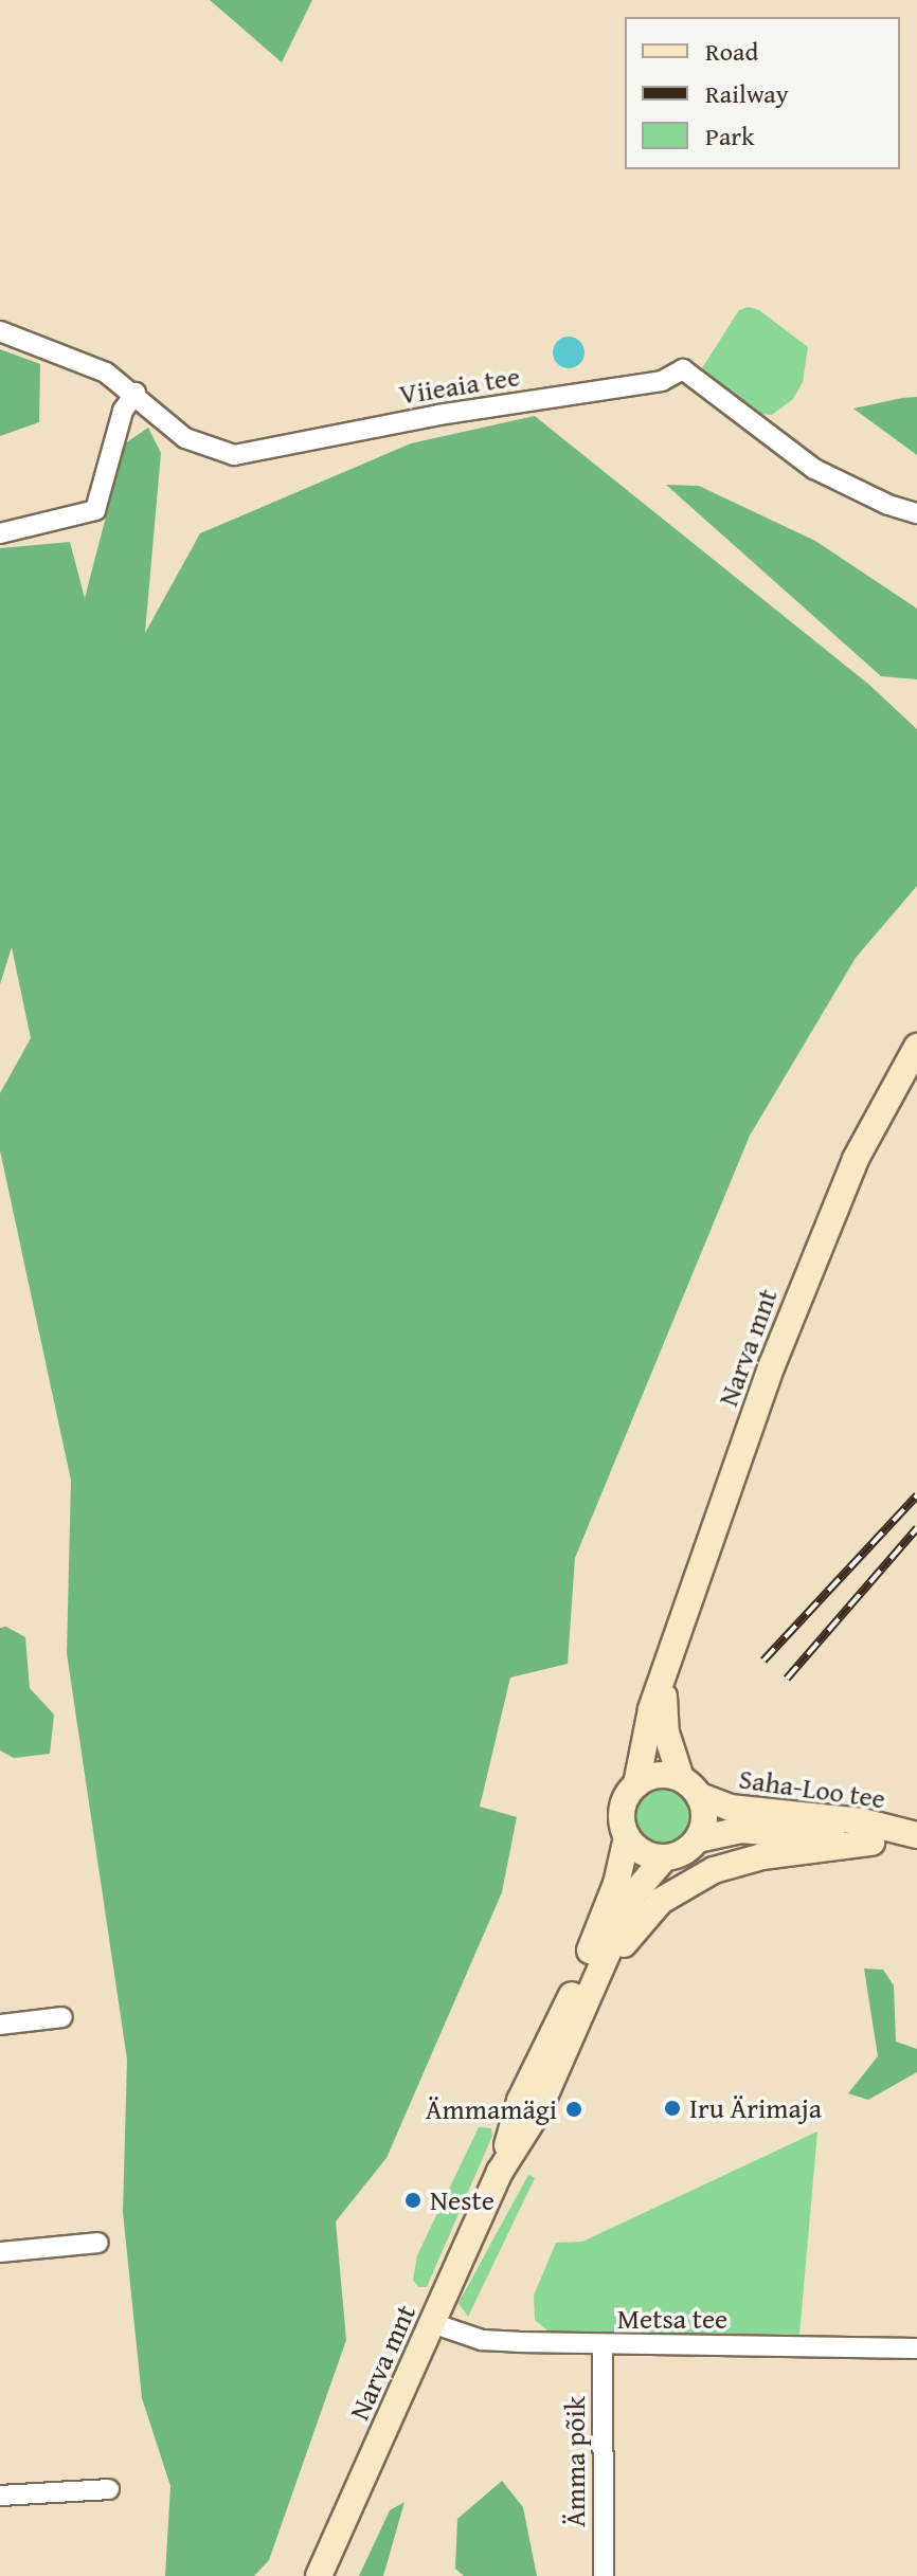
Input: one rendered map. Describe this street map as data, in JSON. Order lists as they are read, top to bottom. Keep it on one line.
{"streets":{"main road":["Narva mnt","Saha-Loo tee"],"street":["Viieaia tee","Metsa tee","Ämma põik"]},"crossings":[["Narva mnt","Saha-Loo tee"],["Narva mnt","Metsa tee"],["Metsa tee","Ämma põik"]],"places":["Iru Ärimaja","Ämmamägi","Neste"],"legend":["Road","Railway","Park"]}
